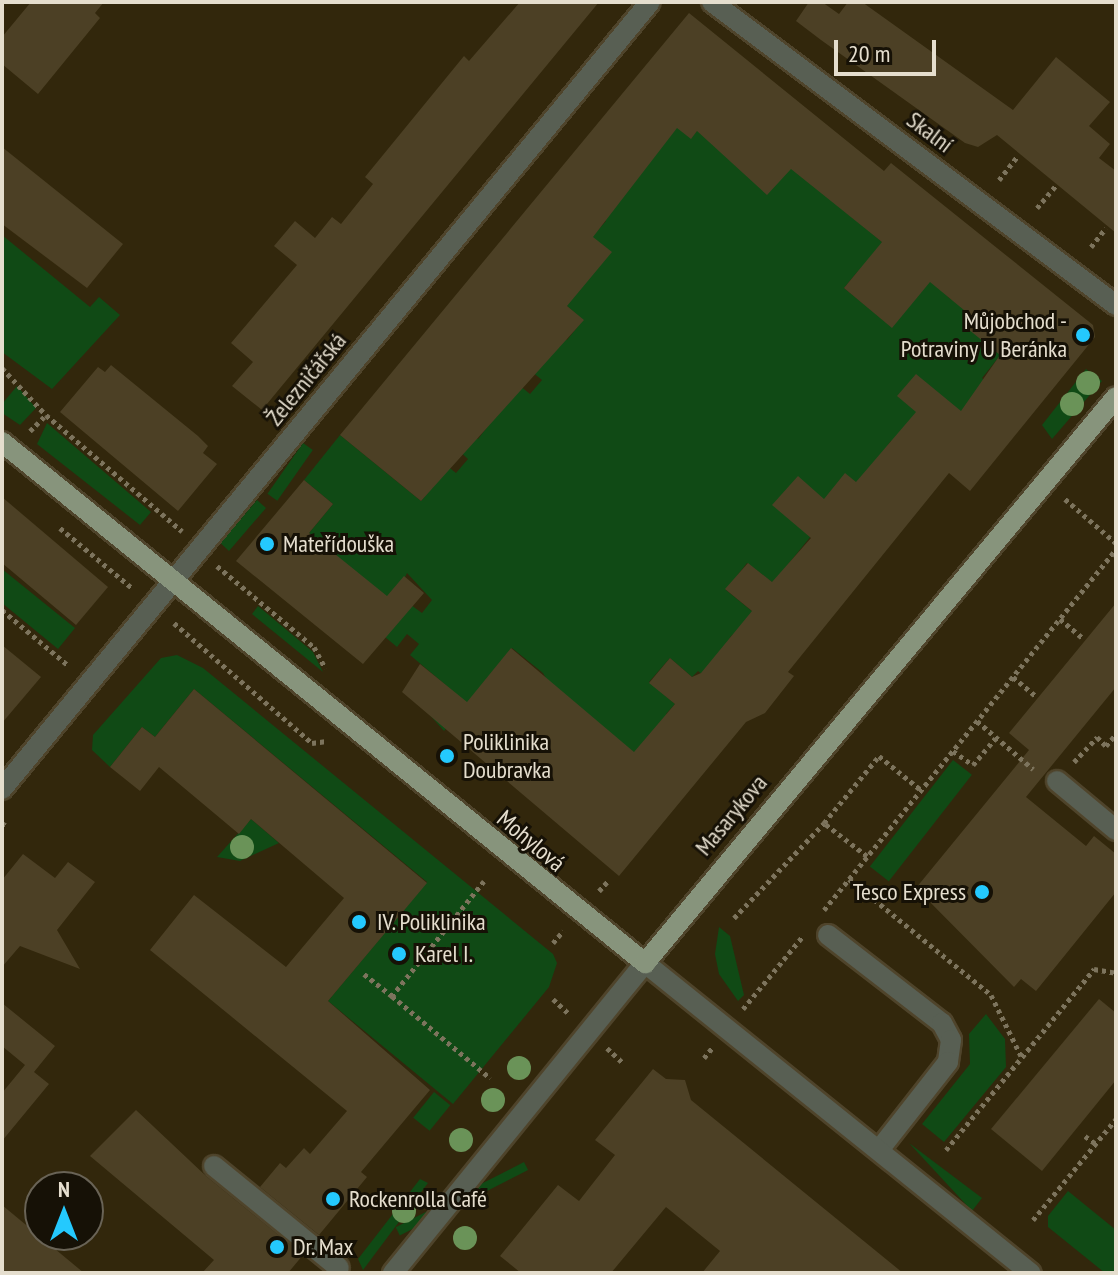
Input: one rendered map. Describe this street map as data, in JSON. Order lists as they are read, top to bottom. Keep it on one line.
{"streets":{"main road":["Masarykova","Mohylová"],"street":["Skalní","Železničářská"]},"crossings":[["Železničářská","Mohylová"],["Masarykova","Mohylová"]],"places":["Můjobchod - Potraviny U Beránka","Mateřídouška","Poliklinika Doubravka","Tesco Express","IV. Poliklinika","Karel I.","Rockenrolla Café","Dr. Max"],"scale_bar":"20 m","north":"top"}
